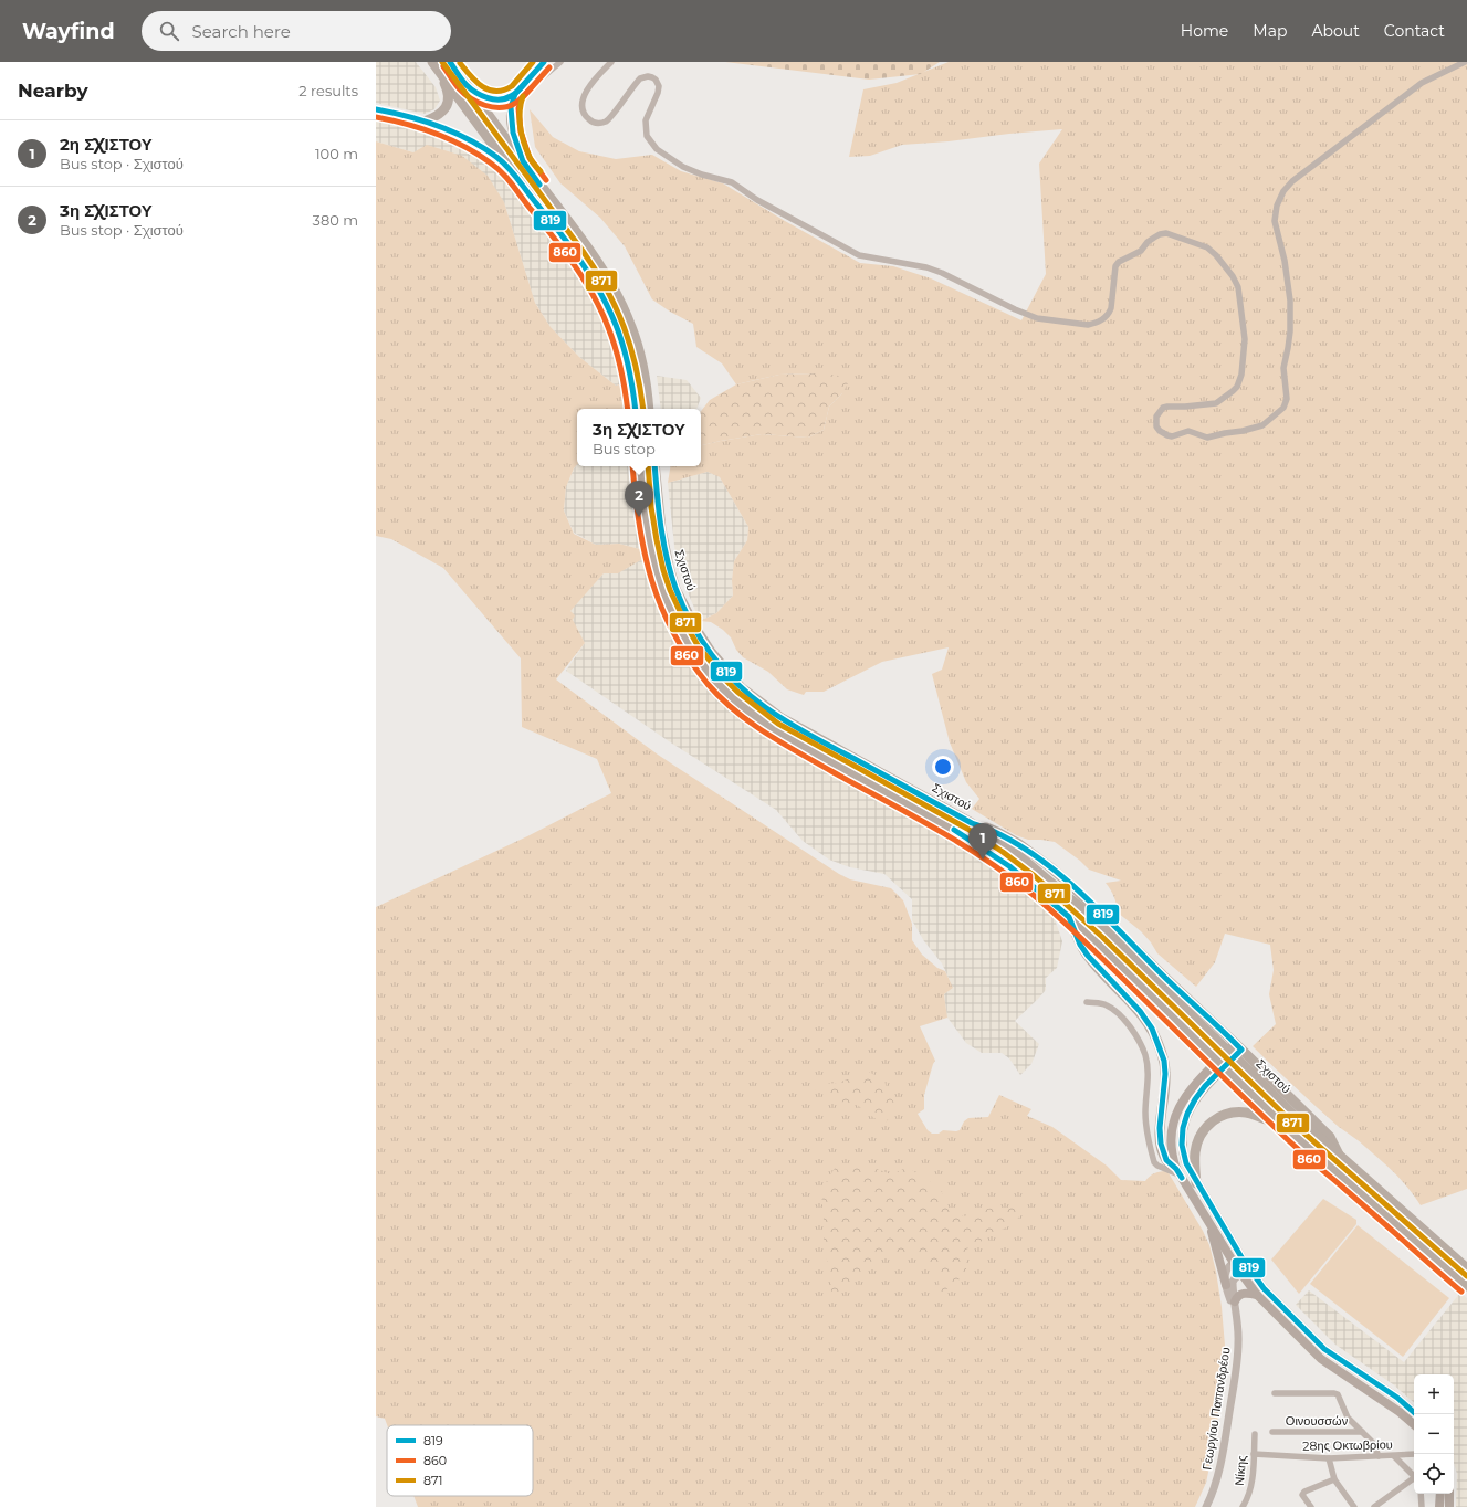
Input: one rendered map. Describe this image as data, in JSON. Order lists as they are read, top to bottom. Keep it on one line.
{"streets":{"main road":["Σχιστού"],"street":["Γεωργίου Παπανδρέου","Οινουσσών","28ης Οκτωβρίου","Νίκης"]},"crossings":[["28ης Οκτωβρίου","Νίκης"]],"lines":["transit line 819","transit line 871","transit line 860"],"legend":["819","860","871"],"page":{"header":"Wayfind","search":"Search here","nav":["Home","Map","About","Contact"],"heading":["Nearby","2 results"],"list":[{"mark":"1","name":"2η ΣΧΙΣΤΟΥ","note":"Bus stop · Σχιστού","value":"100 m"},{"mark":"2","name":"3η ΣΧΙΣΤΟΥ","note":"Bus stop · Σχιστού","value":"380 m"}],"popup":["3η ΣΧΙΣΤΟΥ","Bus stop"],"pins":["2","1"],"map_buttons":["+","−"]}}
